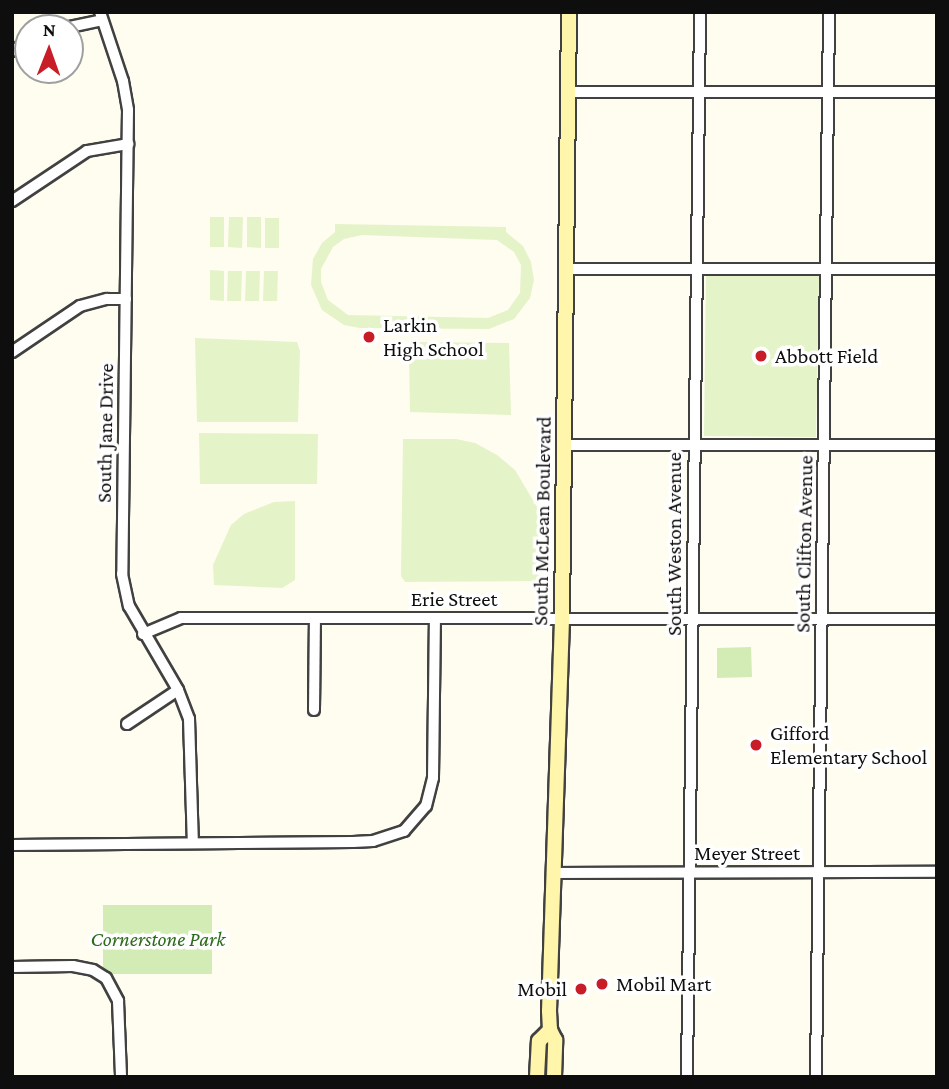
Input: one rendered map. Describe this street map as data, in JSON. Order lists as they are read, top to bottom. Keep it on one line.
{"streets":{"main road":["South McLean Boulevard"],"street":["South Jane Drive","South Weston Avenue","South Clifton Avenue","Erie Street","Meyer Street"]},"crossings":[["South Jane Drive","Erie Street"],["South McLean Boulevard","Erie Street"],["South McLean Boulevard","Meyer Street"],["South Weston Avenue","Erie Street"],["South Weston Avenue","Meyer Street"],["South Clifton Avenue","Erie Street"],["South Clifton Avenue","Meyer Street"]],"parks":["Cornerstone Park"],"places":["Larkin High School","Abbott Field","Gifford Elementary School","Mobil Mart","Mobil"],"north":"top"}
